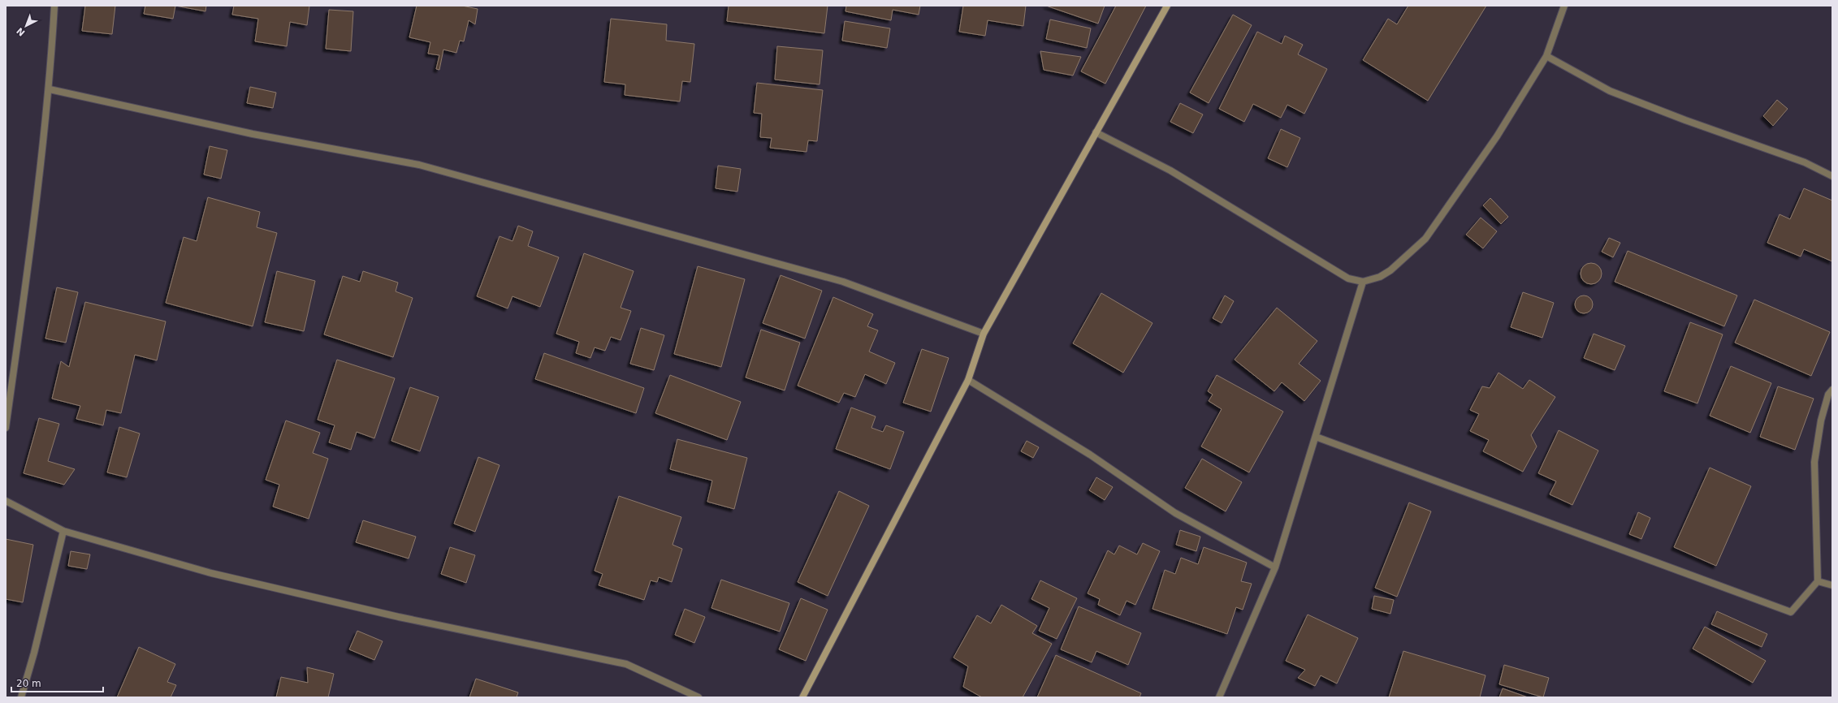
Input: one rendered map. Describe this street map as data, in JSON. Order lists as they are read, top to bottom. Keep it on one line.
{"scale_bar":"20 m","north":"bottom left"}
